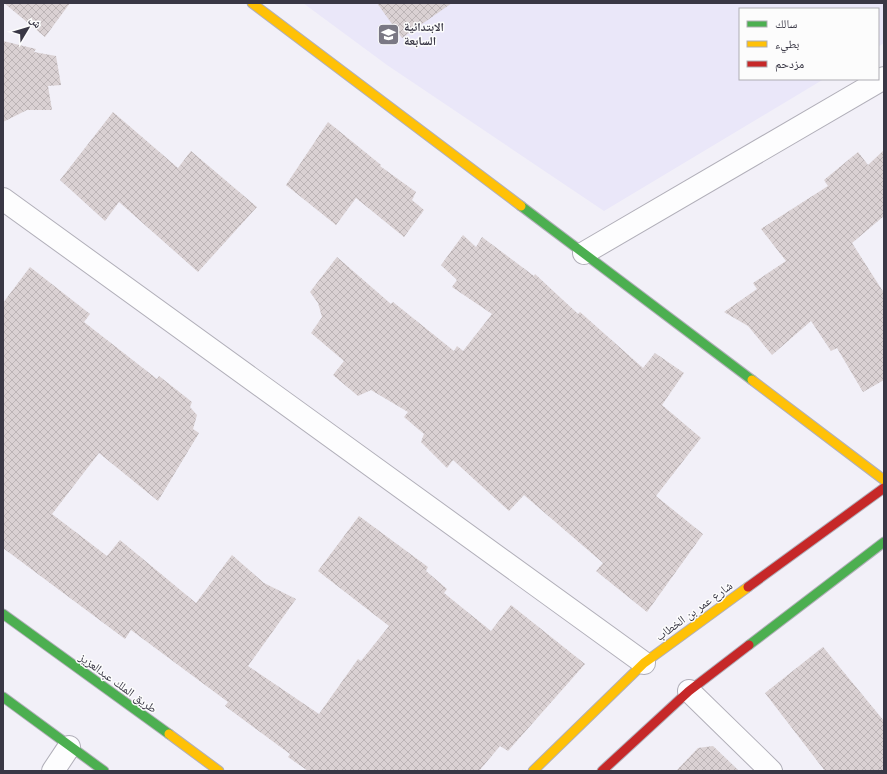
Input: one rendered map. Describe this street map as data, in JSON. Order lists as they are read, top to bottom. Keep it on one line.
{"streets":{"main road":["شارع عمر بن الخطاب","طريق الملك عبدالعزيز"]},"places":{"school or university":["الابتدائية السابعة"]},"legend":["سالك","بطيء","مزدحم"],"north":"top right"}
